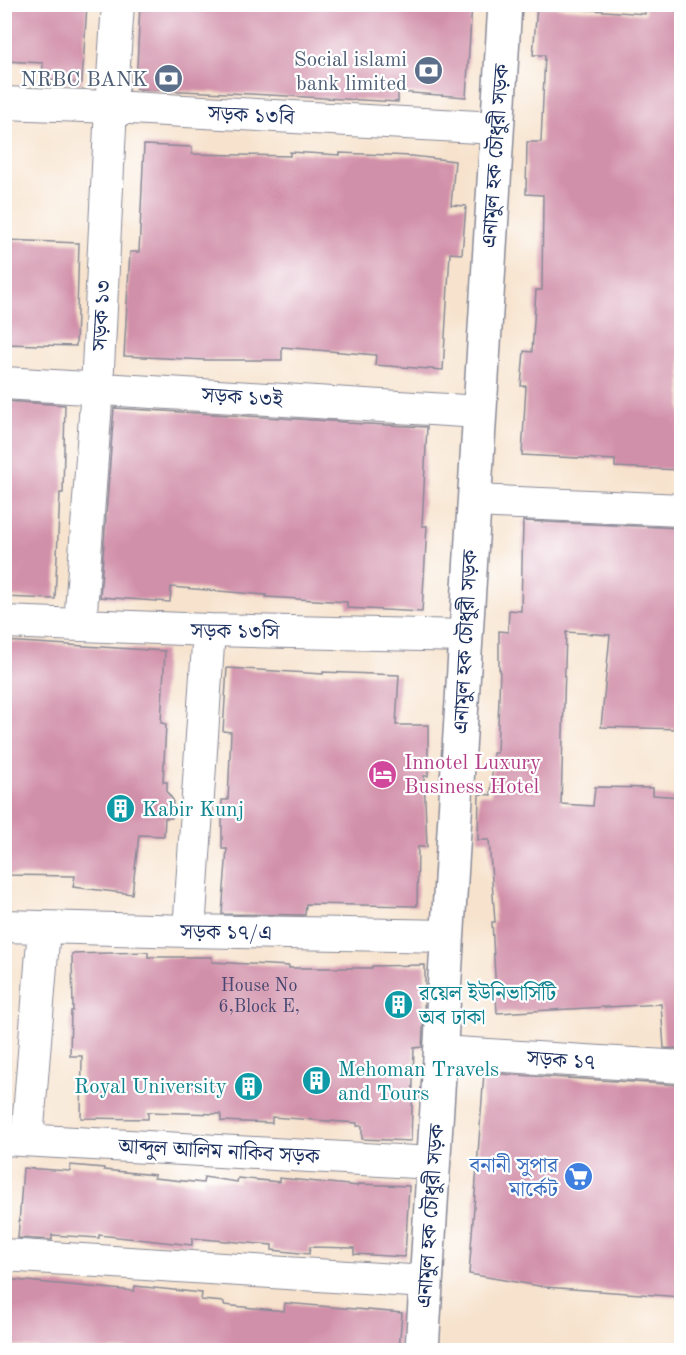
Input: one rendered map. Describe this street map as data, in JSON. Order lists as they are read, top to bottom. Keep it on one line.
{"streets":{"street":["সড়ক ১৩বি","এনামুল হক চৌধুরী সড়ক","সড়ক ১৩","সড়ক ১৩ই","সড়ক ১৩সি","সড়ক ১৭/এ","সড়ক ১৭","আব্দুল আলিম নাকিব সড়ক"]},"crossings":[["সড়ক ১৩বি","এনামুল হক চৌধুরী সড়ক"],["সড়ক ১৩বি","সড়ক ১৩"],["এনামুল হক চৌধুরী সড়ক","সড়ক ১৩ই"],["এনামুল হক চৌধুরী সড়ক","সড়ক ১৩সি"],["এনামুল হক চৌধুরী সড়ক","সড়ক ১৭/এ"],["এনামুল হক চৌধুরী সড়ক","সড়ক ১৭"],["এনামুল হক চৌধুরী সড়ক","আব্দুল আলিম নাকিব সড়ক"],["সড়ক ১৩","সড়ক ১৩ই"],["সড়ক ১৩","সড়ক ১৩সি"]],"places":{"bank":["Social islami bank limited","NRBC BANK"],"hotel":["Innotel Luxury Business Hotel"],"building":["Kabir Kunj","রয়েল ইউনিভার্সিটি অব ঢাকা","Mehoman Travels and Tours","Royal University"],"supermarket":["বনানী সুপার মার্কেট"]},"house_numbers":["House No 6,Block E,"]}
